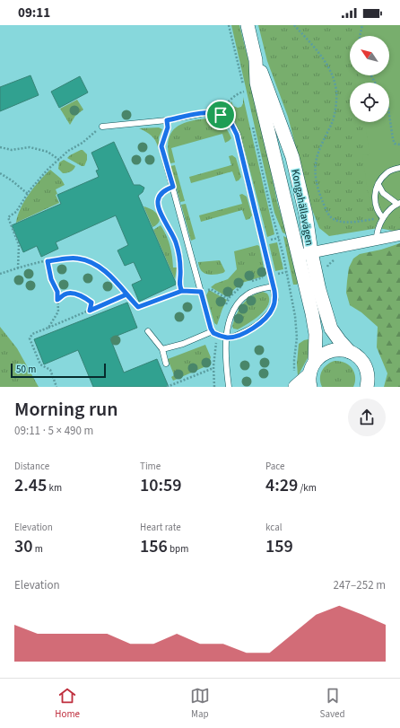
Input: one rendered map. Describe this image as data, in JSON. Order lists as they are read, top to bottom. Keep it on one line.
{"streets":{"street":["Kongahällavägen"]},"scale_bar":"50 m","north":"top left","page":{"status":"09:11","scale":"50 m","heading":["Morning run","09:11 · 5 × 490 m"],"stats":[["Distance","2.45 km"],["Time","10:59"],["Pace","4:29 /km"],["Elevation","30 m"],["Heart rate","156 bpm"],["kcal","159"]],"chart":["Elevation","247–252 m"],"tabs":["Home","Map","Saved"]}}
